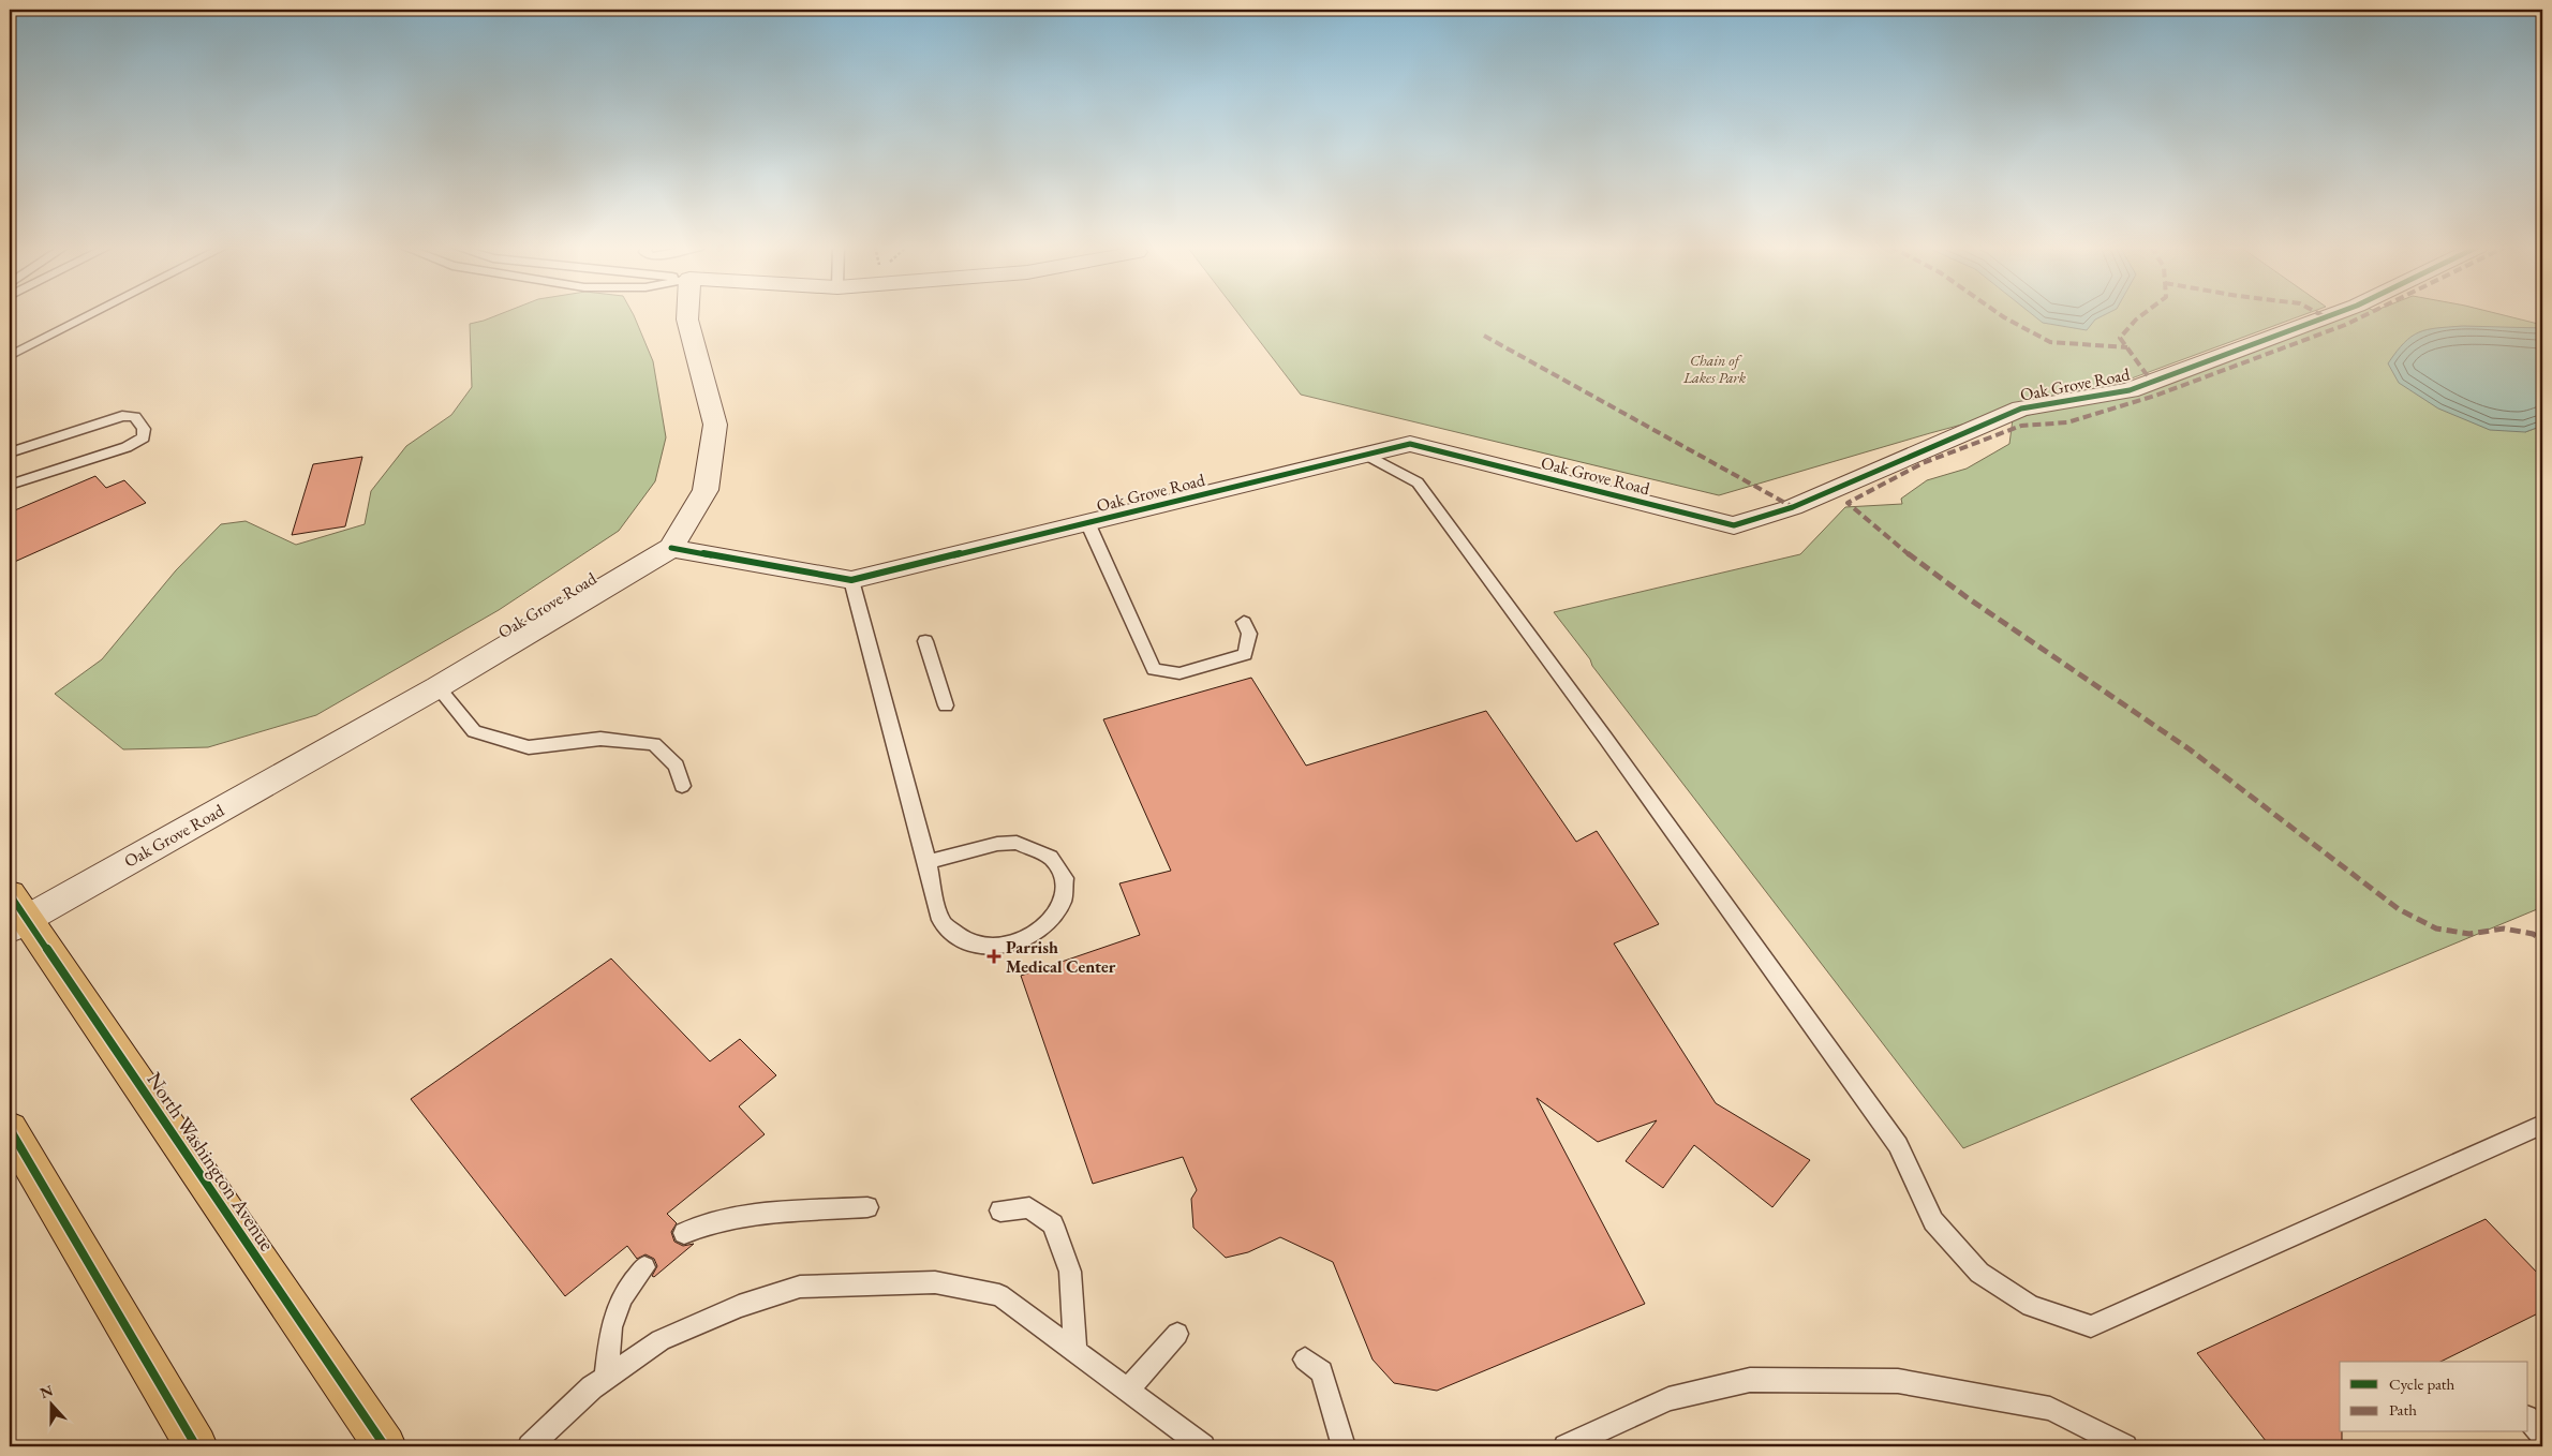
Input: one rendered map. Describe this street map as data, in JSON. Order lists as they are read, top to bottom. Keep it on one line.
{"streets":{"main road":["North Washington Avenue"],"street":["Oak Grove Road"]},"crossings":[["Oak Grove Road","North Washington Avenue"]],"parks":["Chain of Lakes Park"],"places":{"health":["Parrish Medical Center"]},"legend":["Cycle path","Path"],"north":"top"}
